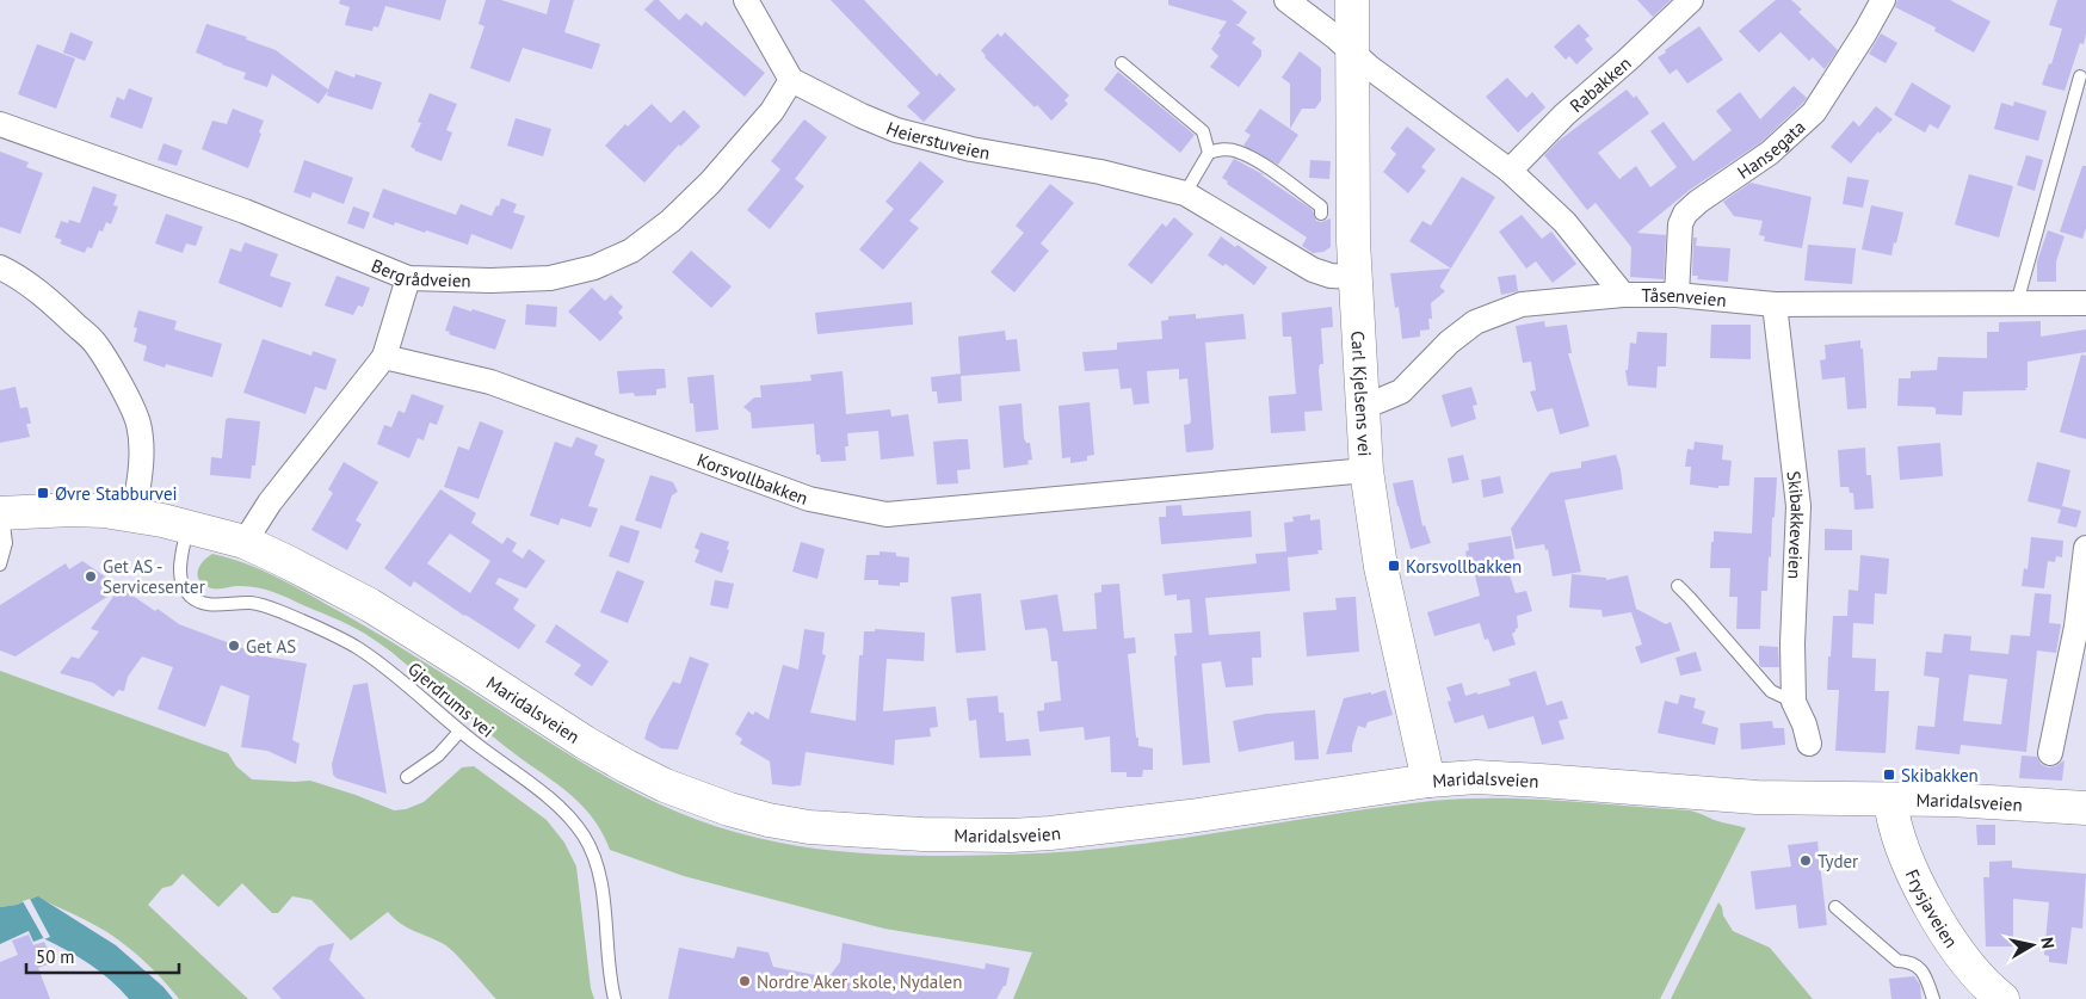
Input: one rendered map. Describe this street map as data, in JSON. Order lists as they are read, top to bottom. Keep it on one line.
{"streets":{"main road":["Carl Kjelsens vei","Maridalsveien","Frysjaveien"],"street":["Rabakken","Heierstuveien","Hansegata","Bergrådveien","Tåsenveien","Korsvollbakken","Skibakkeveien"],"lane":["Gjerdrums vei"]},"crossings":[["Rabakken","Tåsenveien"],["Heierstuveien","Bergrådveien"],["Heierstuveien","Carl Kjelsens vei"],["Hansegata","Tåsenveien"],["Tåsenveien","Carl Kjelsens vei"],["Tåsenveien","Skibakkeveien"],["Carl Kjelsens vei","Korsvollbakken"],["Carl Kjelsens vei","Maridalsveien"],["Gjerdrums vei","Maridalsveien"],["Maridalsveien","Frysjaveien"]],"places":{"transit":["Øvre Stabburvei","Korsvollbakken","Skibakken"],"other":["Get AS - Servicesenter","Get AS","Tyder","Nordre Aker skole, Nydalen"]},"scale_bar":"50 m","north":"right"}
